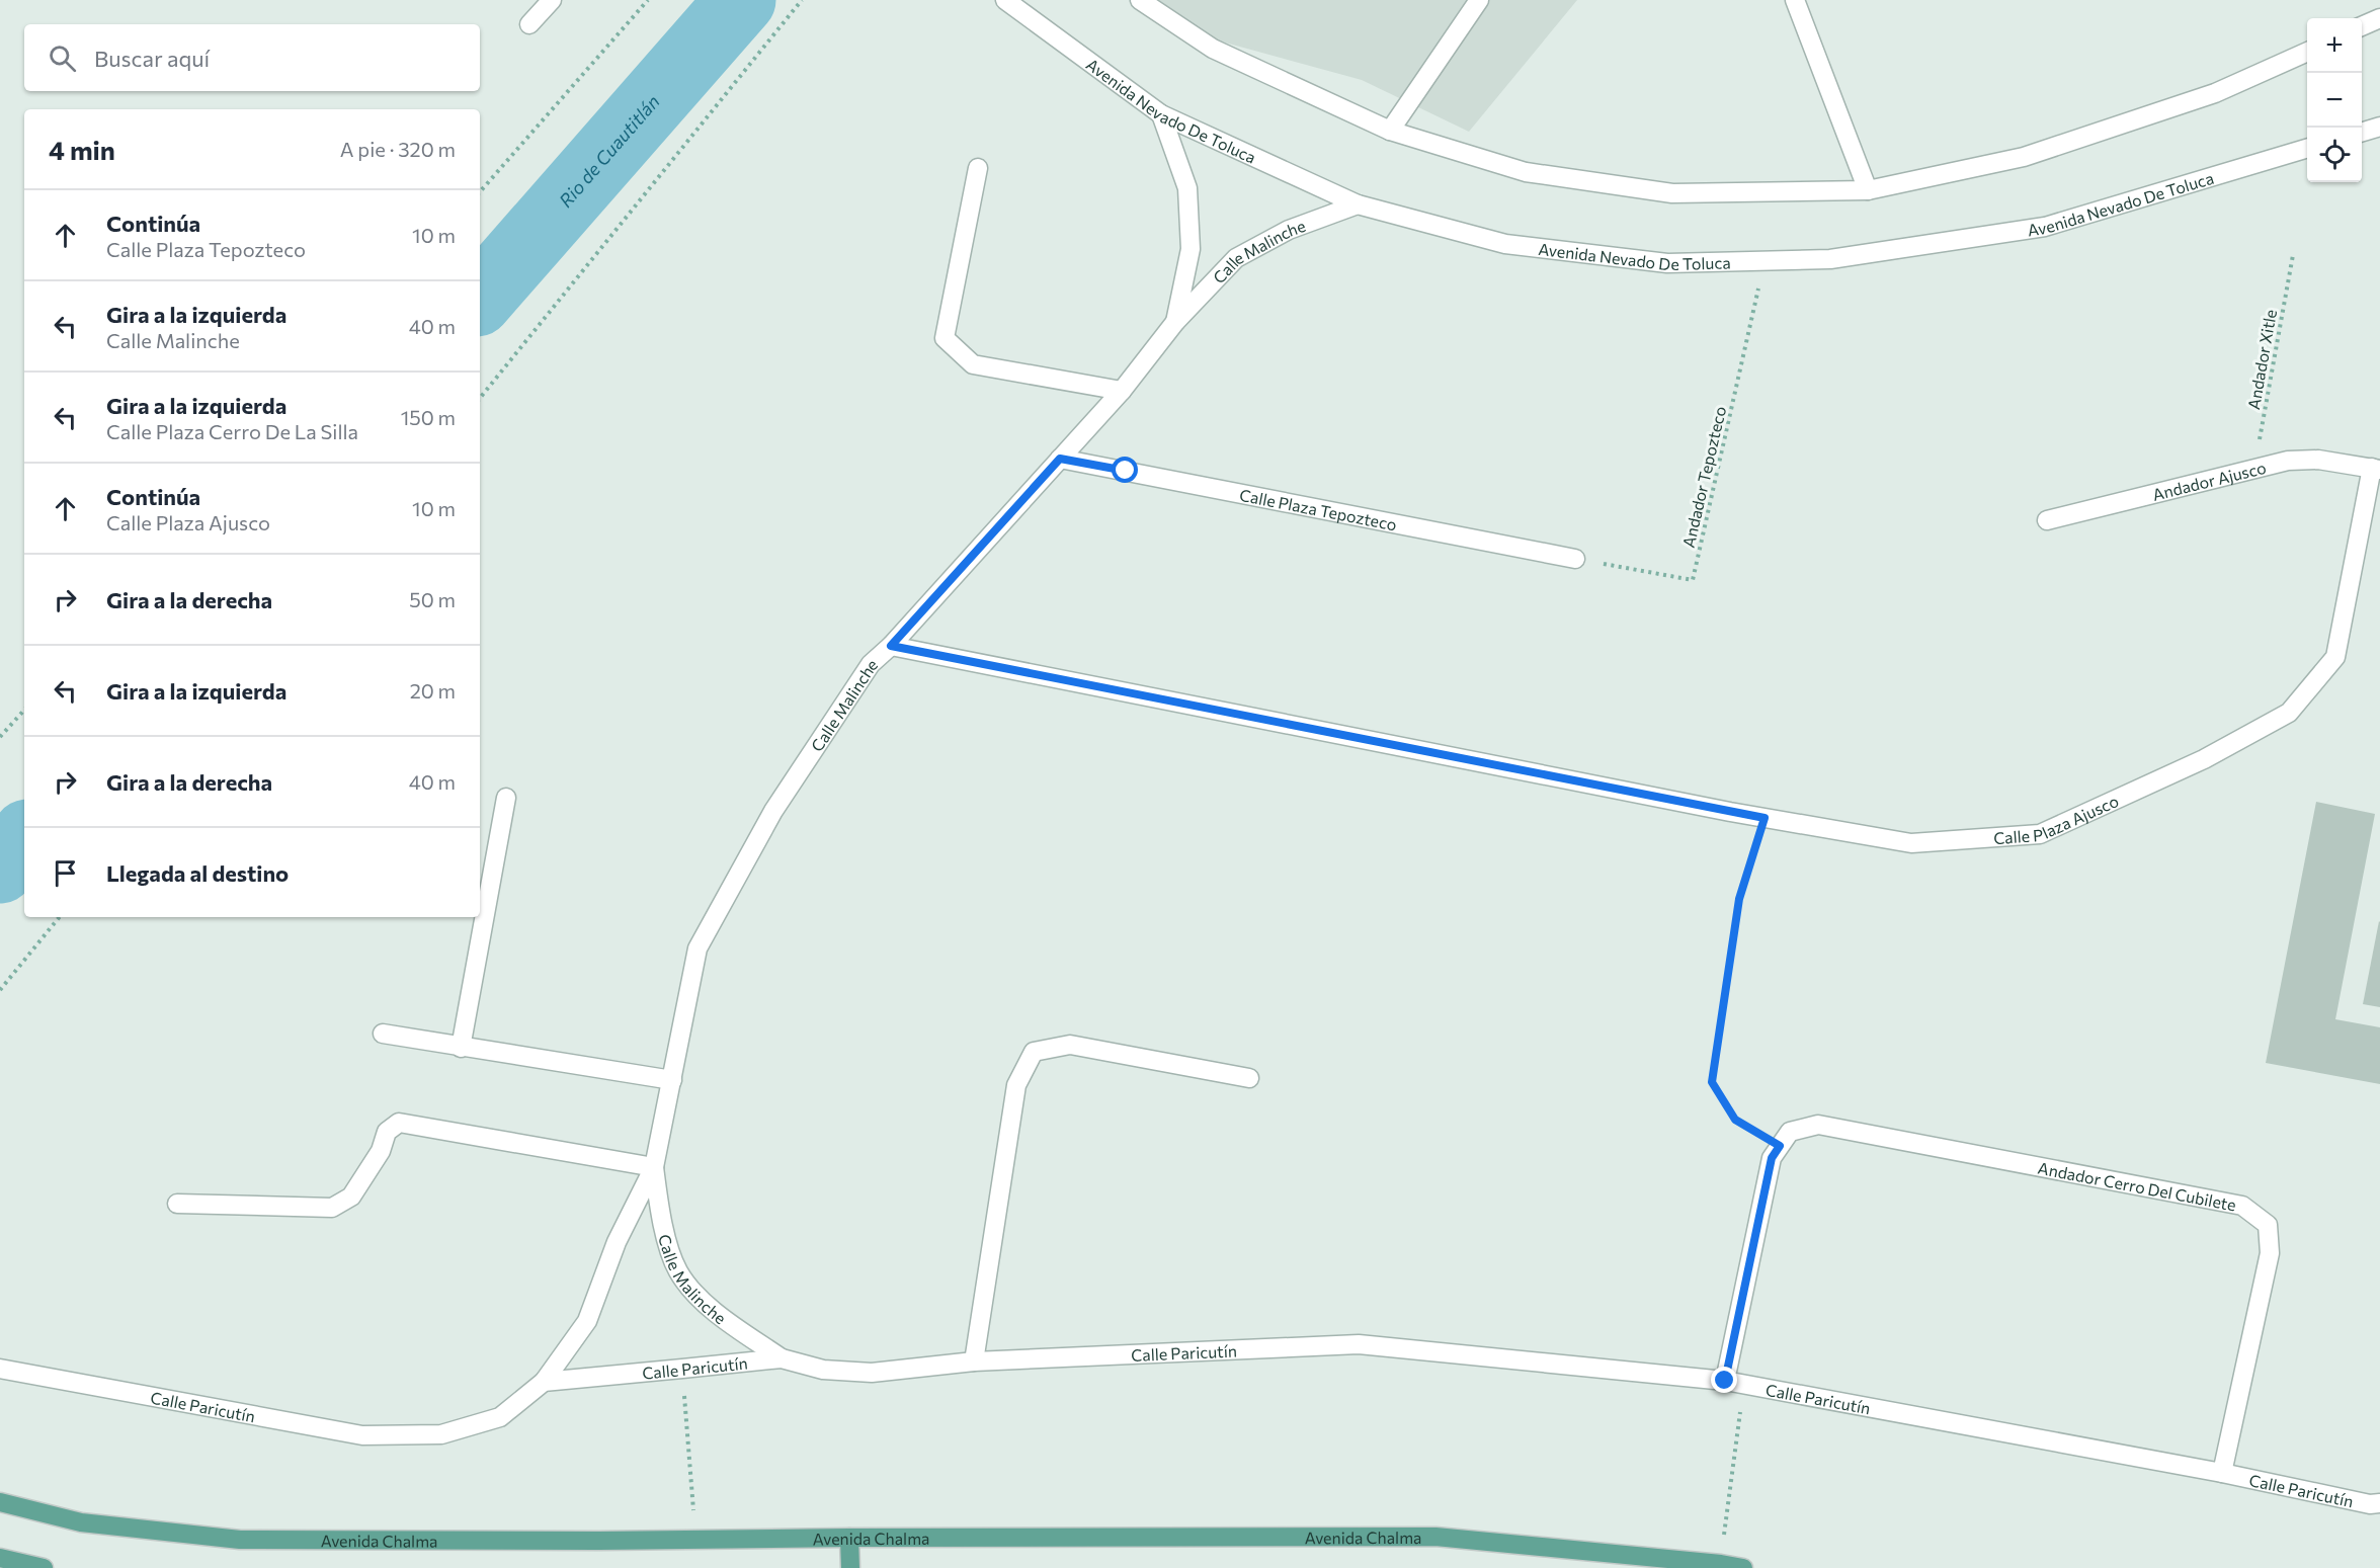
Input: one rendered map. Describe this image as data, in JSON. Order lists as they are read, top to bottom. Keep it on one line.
{"streets":{"main road":["Avenida Chalma"],"street":["Avenida Nevado De Toluca","Calle Malinche","Andador Ajusco","Calle Plaza Tepozteco","Calle Plaza Ajusco","Andador Cerro Del Cubilete","Calle Paricutín"],"path":["Andador Xitle","Andador Tepozteco"]},"crossings":[["Avenida Nevado De Toluca","Calle Malinche"],["Avenida Nevado De Toluca","Andador Tepozteco"],["Calle Malinche","Calle Plaza Tepozteco"],["Calle Malinche","Calle Plaza Ajusco"],["Calle Malinche","Calle Paricutín"],["Andador Xitle","Andador Ajusco"],["Andador Tepozteco","Calle Plaza Tepozteco"],["Andador Ajusco","Calle Plaza Ajusco"],["Andador Cerro Del Cubilete","Calle Paricutín"]],"water":["Rio de Cuautitlán"],"page":{"map_buttons":["+","−"],"search":"Buscar aquí","heading":["4 min","A pie · 320 m"],"list":[["Continúa","Calle Plaza Tepozteco","10 m"],["Gira a la izquierda","Calle Malinche","40 m"],["Gira a la izquierda","Calle Plaza Cerro De La Silla","150 m"],["Continúa","Calle Plaza Ajusco","10 m"],["Gira a la derecha","50 m"],["Gira a la izquierda","20 m"],["Gira a la derecha","40 m"],"Llegada al destino"]}}
